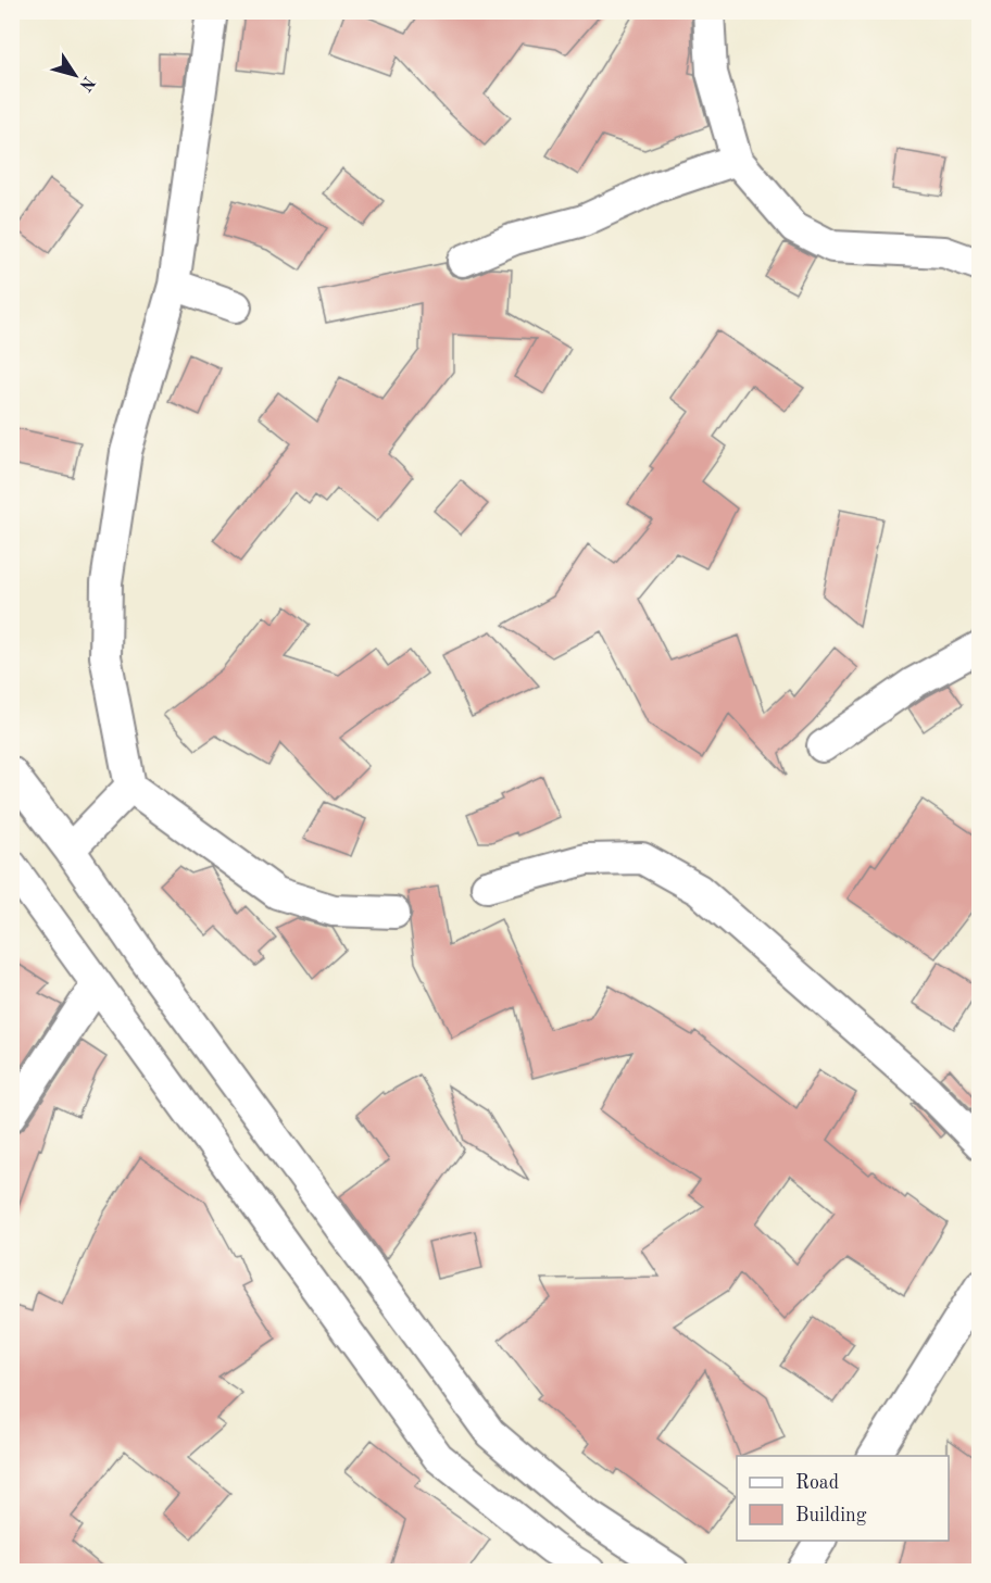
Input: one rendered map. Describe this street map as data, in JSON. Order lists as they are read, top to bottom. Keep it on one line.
{"legend":["Road","Building"],"north":"bottom right"}
